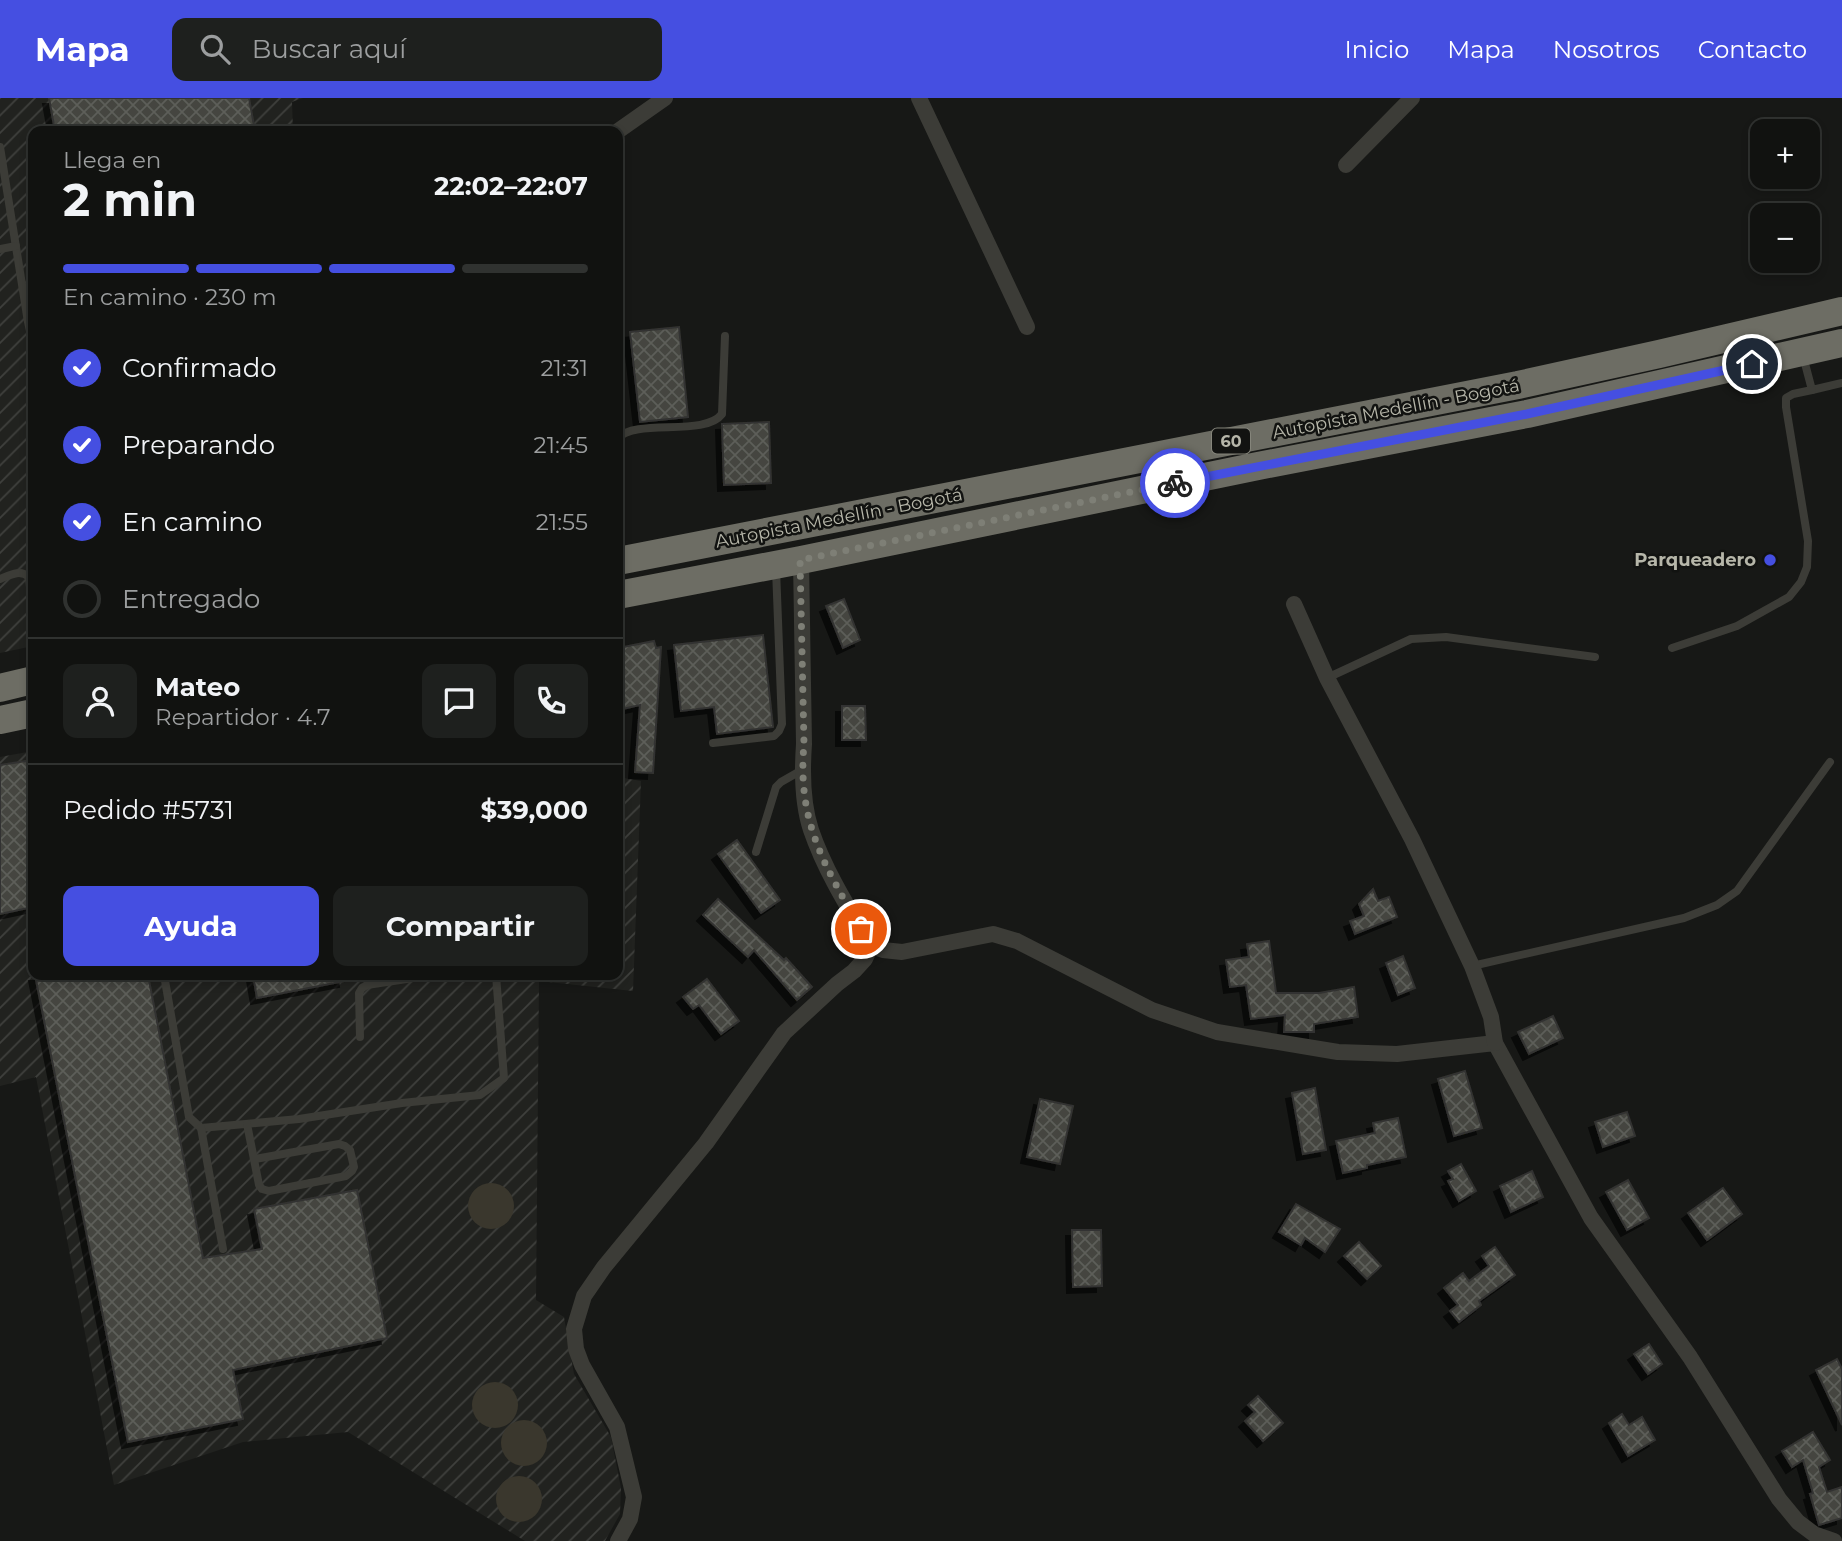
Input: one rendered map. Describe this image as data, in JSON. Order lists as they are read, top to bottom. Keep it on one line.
{"streets":{"highway":["Autopista Medellín - Bogotá","60"]},"places":["Parqueadero"],"page":{"header":"Mapa","search":"Buscar aquí","nav":["Inicio","Mapa","Nosotros","Contacto"],"map_buttons":["+","−"],"heading":["2 min","Llega en","22:02–22:07"],"panel":["Mateo","Repartidor · 4.7","Pedido #5731","$39,000"],"bar":"En camino · 230 m","list":[["Confirmado","21:31"],["Preparando","21:45"],["En camino","21:55"],"Entregado"],"buttons":["Ayuda","Compartir"]}}
